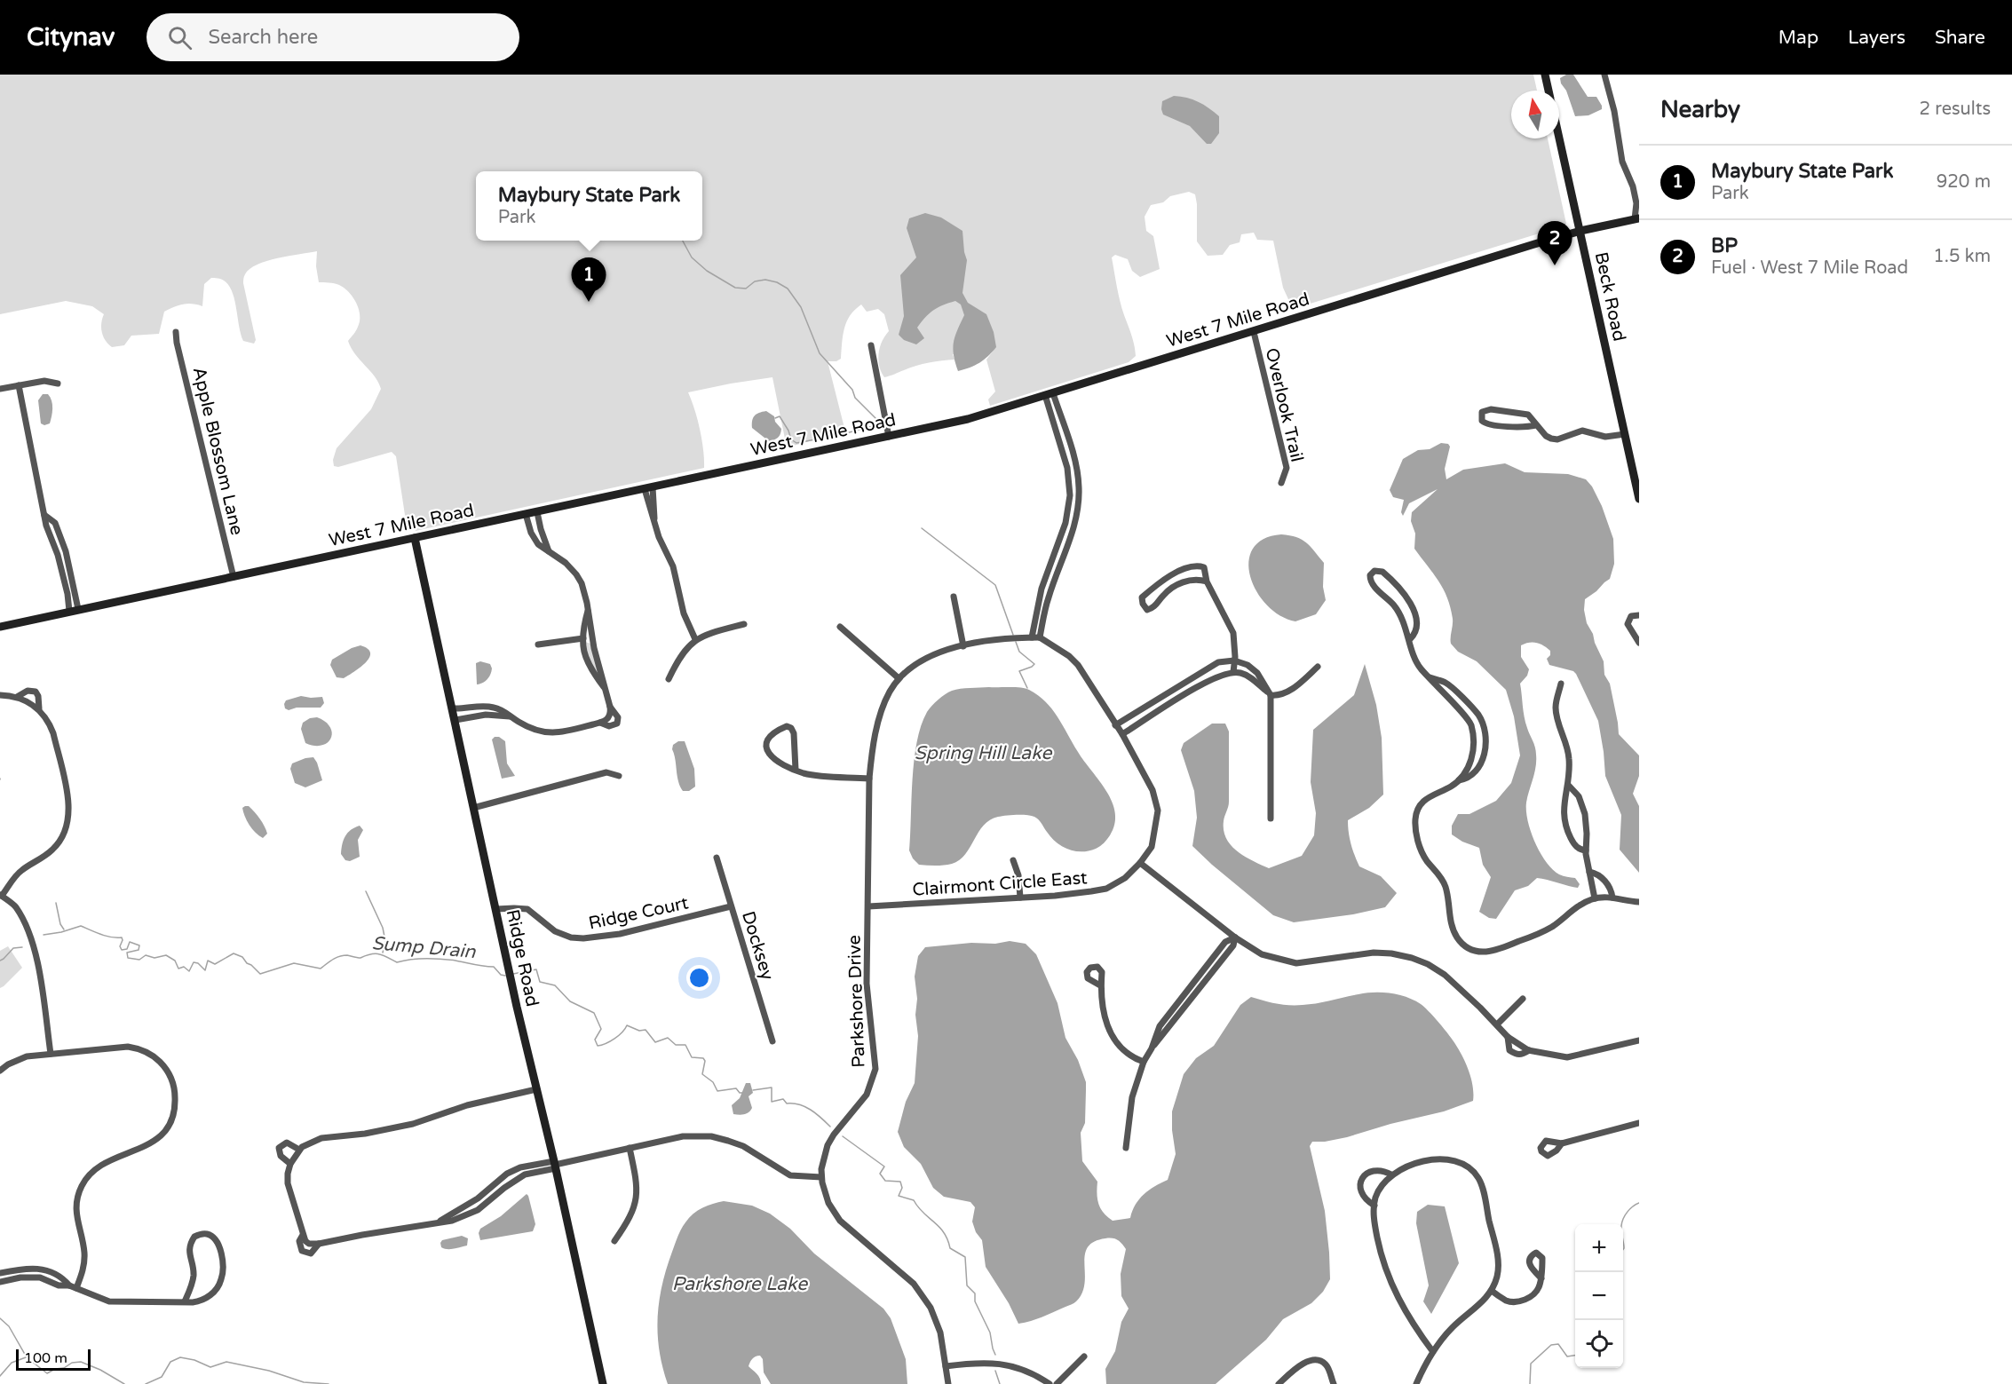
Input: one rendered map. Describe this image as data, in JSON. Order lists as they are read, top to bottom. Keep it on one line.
{"streets":{"street":["Beck Road","West 7 Mile Road","Overlook Trail","Apple Blossom Lane","Clairmont Circle East","Ridge Court","Docksey","Ridge Road","Parkshore Drive"]},"crossings":[["Beck Road","West 7 Mile Road"],["West 7 Mile Road","Overlook Trail"],["West 7 Mile Road","Apple Blossom Lane"],["West 7 Mile Road","Ridge Road"],["Clairmont Circle East","Parkshore Drive"],["Ridge Court","Docksey"],["Ridge Court","Ridge Road"]],"water":["Spring Hill Lake","Sump Drain","Parkshore Lake"],"scale_bar":"100 m","north":"top","page":{"header":"Citynav","search":"Search here","nav":["Map","Layers","Share"],"heading":["Nearby","2 results"],"list":[{"mark":"1","name":"Maybury State Park","note":"Park","value":"920 m"},{"mark":"2","name":"BP","note":"Fuel · West 7 Mile Road","value":"1.5 km"}],"popup":["Maybury State Park","Park"],"pins":["2","1"],"map_buttons":["+","−"],"scale":"100 m"}}
